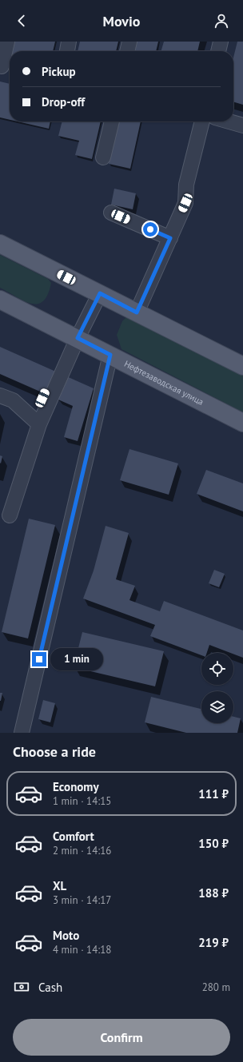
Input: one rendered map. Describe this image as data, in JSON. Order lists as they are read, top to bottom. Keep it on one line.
{"streets":{"main road":["Нефтезаводская улица"]},"page":{"header":"Movio","banner":["Pickup","Drop-off"],"bubble":"1 min","heading":"Choose a ride","list":[{"name":"Economy","note":"1 min · 14:15","value":"111 ₽"},{"name":"Comfort","note":"2 min · 14:16","value":"150 ₽"},{"name":"XL","note":"3 min · 14:17","value":"188 ₽"},{"name":"Moto","note":"4 min · 14:18","value":"219 ₽"}],"pay":["Cash","280 m"],"buttons":"Confirm"}}
